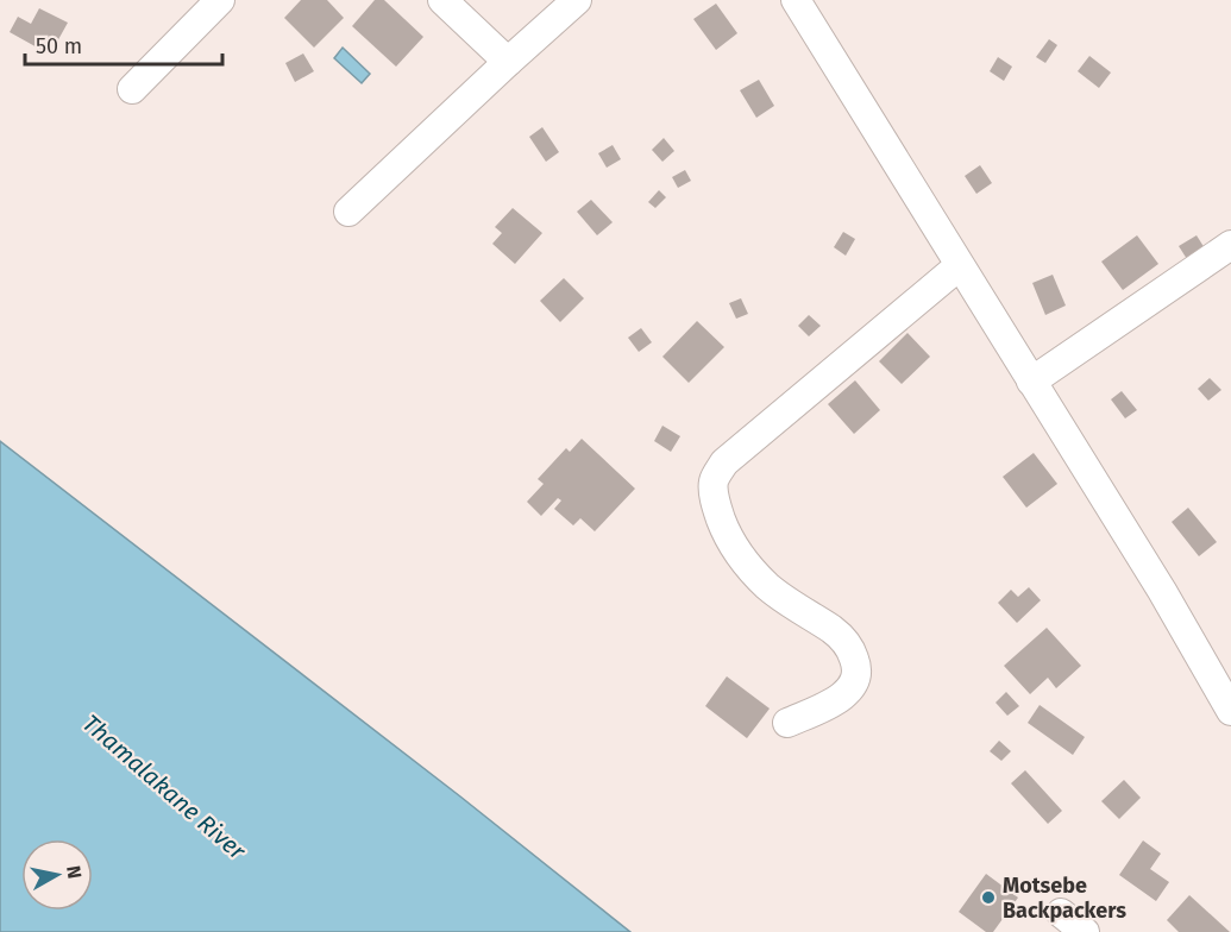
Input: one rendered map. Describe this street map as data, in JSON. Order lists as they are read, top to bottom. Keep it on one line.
{"water":["Thamalakane River"],"places":["Motsebe Backpackers"],"scale_bar":"50 m","north":"right"}
